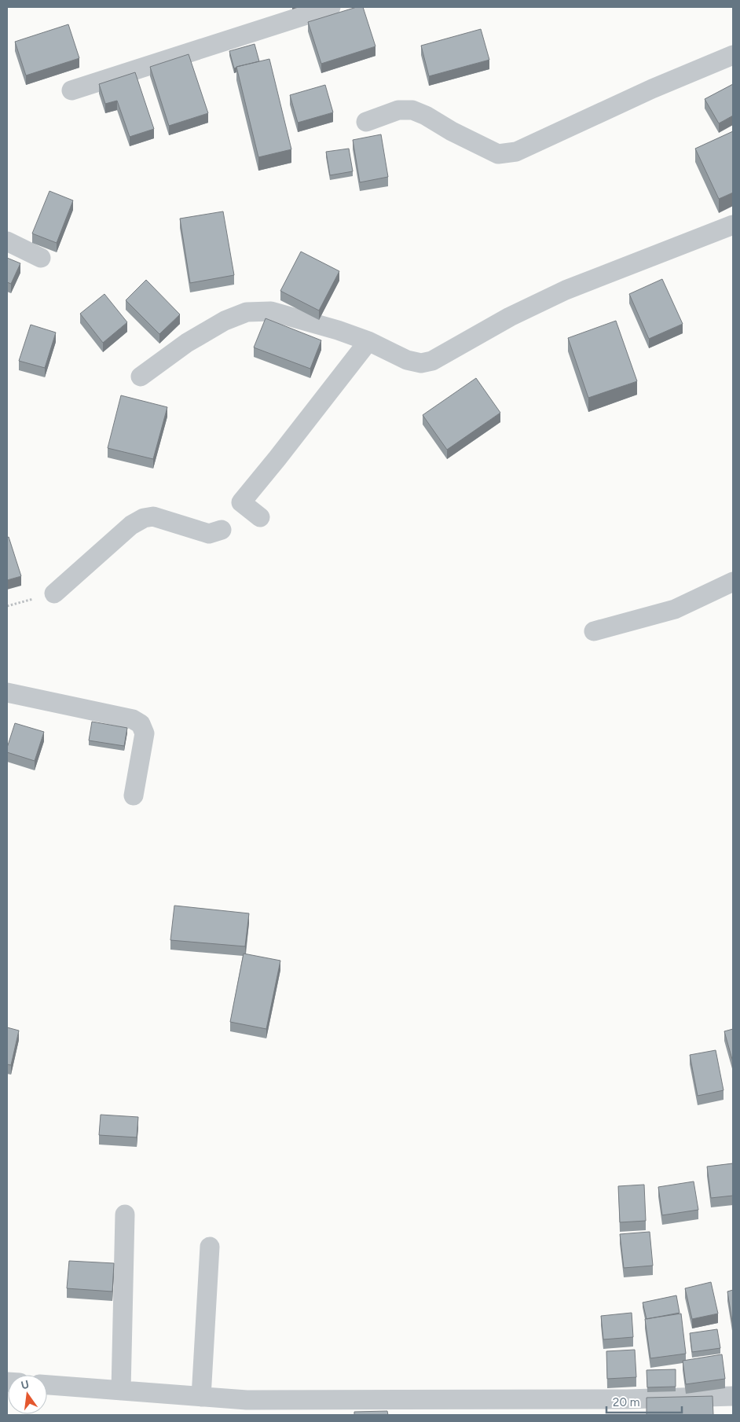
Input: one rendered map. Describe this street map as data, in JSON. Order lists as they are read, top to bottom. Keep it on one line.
{"scale_bar":"20 m","north":"top"}
